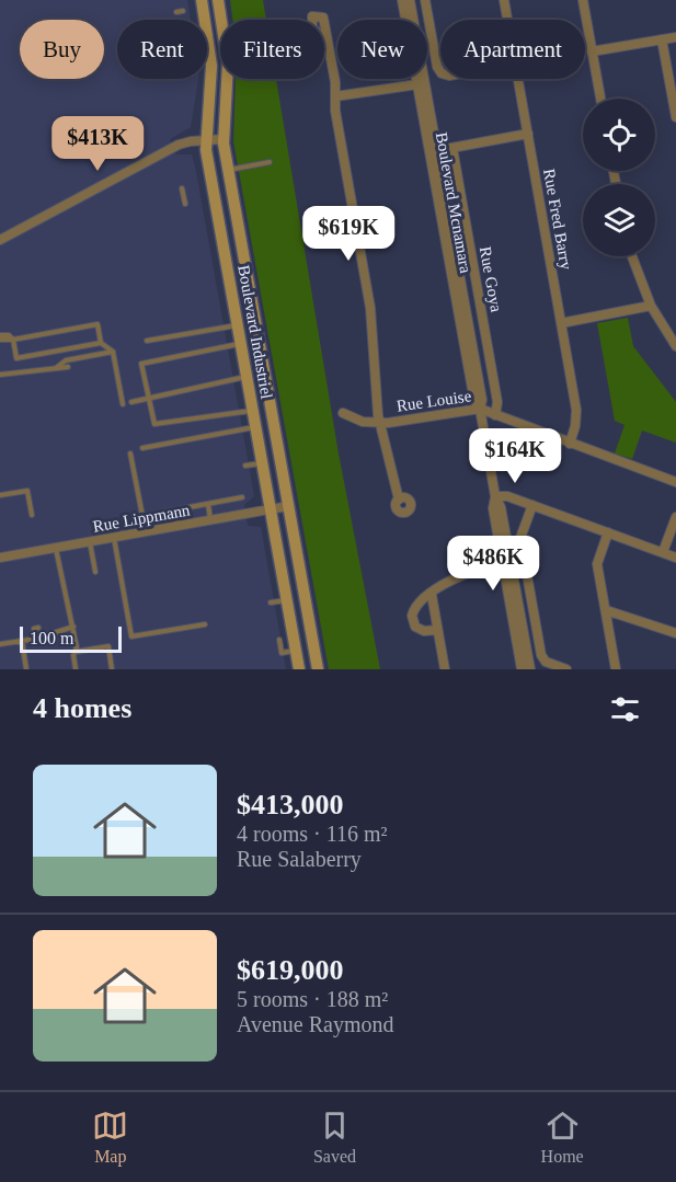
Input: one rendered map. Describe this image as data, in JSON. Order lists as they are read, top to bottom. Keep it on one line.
{"streets":{"street":["Boulevard Mcnamara","Rue Fred Barry","Rue Goya","Boulevard Industriel","Rue Louise","Rue Lippmann"]},"crossings":[["Boulevard Mcnamara","Rue Louise"],["Rue Fred Barry","Rue Louise"],["Rue Goya","Rue Louise"],["Boulevard Industriel","Rue Lippmann"]],"scale_bar":"100 m","page":{"chip":["Buy","Rent","Filters","New","Apartment"],"price":["$413K","$619K","$164K","$486K"],"scale":"100 m","heading":"4 homes","list":[{"name":"$413,000","note":"4 rooms · 116 m² · Rue Salaberry"},{"name":"$619,000","note":"5 rooms · 188 m² · Avenue Raymond"}],"tabs":["Map","Saved","Home"]}}
